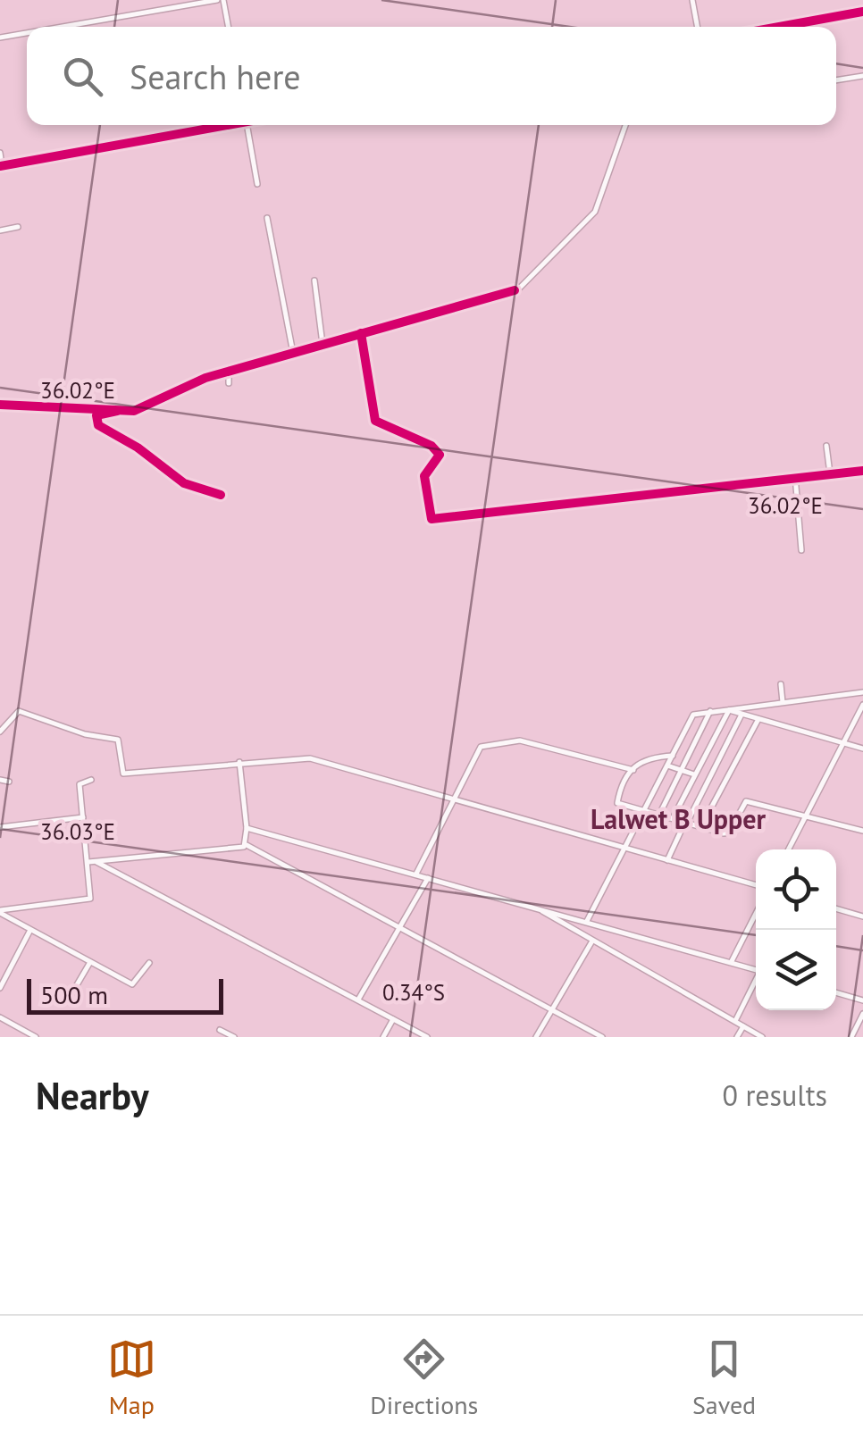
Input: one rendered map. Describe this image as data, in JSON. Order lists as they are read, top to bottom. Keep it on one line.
{"districts":["Lalwet B Upper"],"scale_bar":"500 m","page":{"search":"Search here","scale":"500 m","heading":["Nearby","0 results"],"nav":["Map","Directions","Saved"]},"coordinates":["36.02°E","36.03°E","0.34°S"]}
